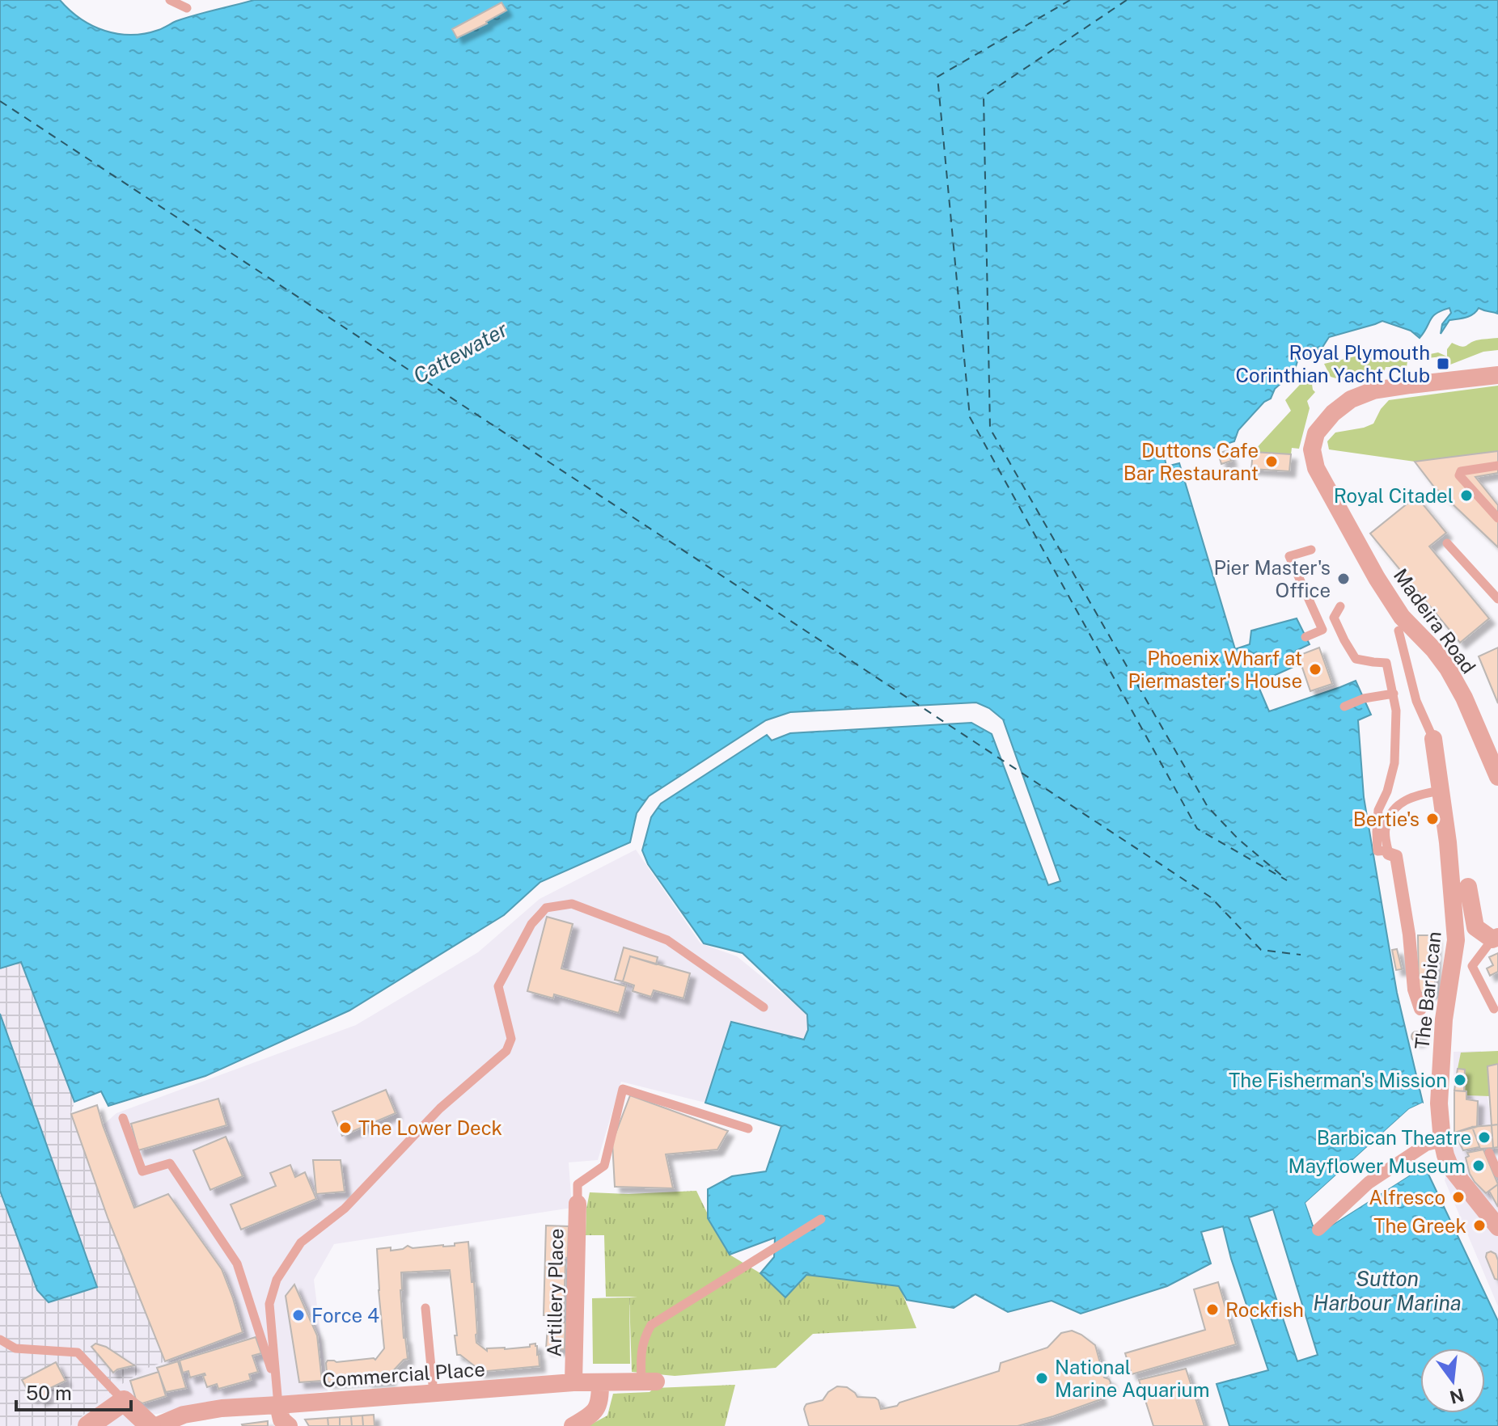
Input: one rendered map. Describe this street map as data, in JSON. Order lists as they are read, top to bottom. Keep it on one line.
{"streets":{"street":["Madeira Road","The Barbican","Artillery Place","Commercial Place"]},"crossings":[["Artillery Place","Commercial Place"]],"water":["Cattewater","Sutton Harbour Marina"],"places":{"transit":["Royal Plymouth Corinthian Yacht Club"],"other":["Duttons Cafe Bar Restaurant","Royal Citadel","Pier Master's Office","Phoenix Wharf at Piermaster's House","Bertie's","The Fisherman's Mission","The Lower Deck","Barbican Theatre","Mayflower Museum","Alfresco","The Greek","Rockfish","Force 4","National Marine Aquarium"]},"scale_bar":"50 m","north":"bottom"}
